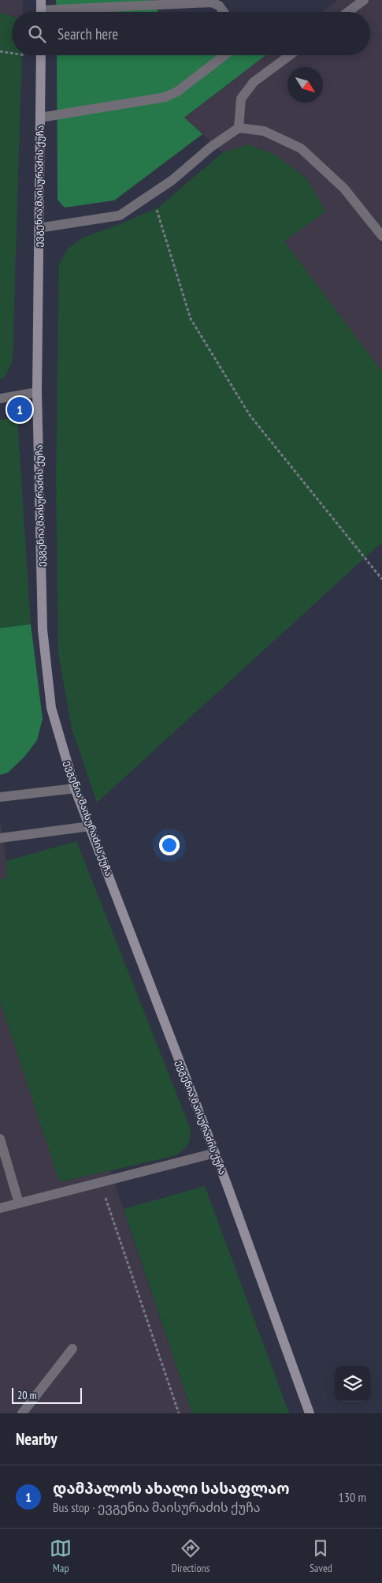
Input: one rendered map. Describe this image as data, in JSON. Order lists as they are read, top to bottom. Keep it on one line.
{"streets":{"street":["ევგენია მაისურაძის ქუჩა"]},"scale_bar":"20 m","north":"bottom right","page":{"search":"Search here","pins":"1","scale":"20 m","heading":"Nearby","list":[{"mark":"1","name":"დამპალოს ახალი სასაფლაო","note":"Bus stop · ევგენია მაისურაძის ქუჩა","value":"130 m"}],"nav":["Map","Directions","Saved"]}}
